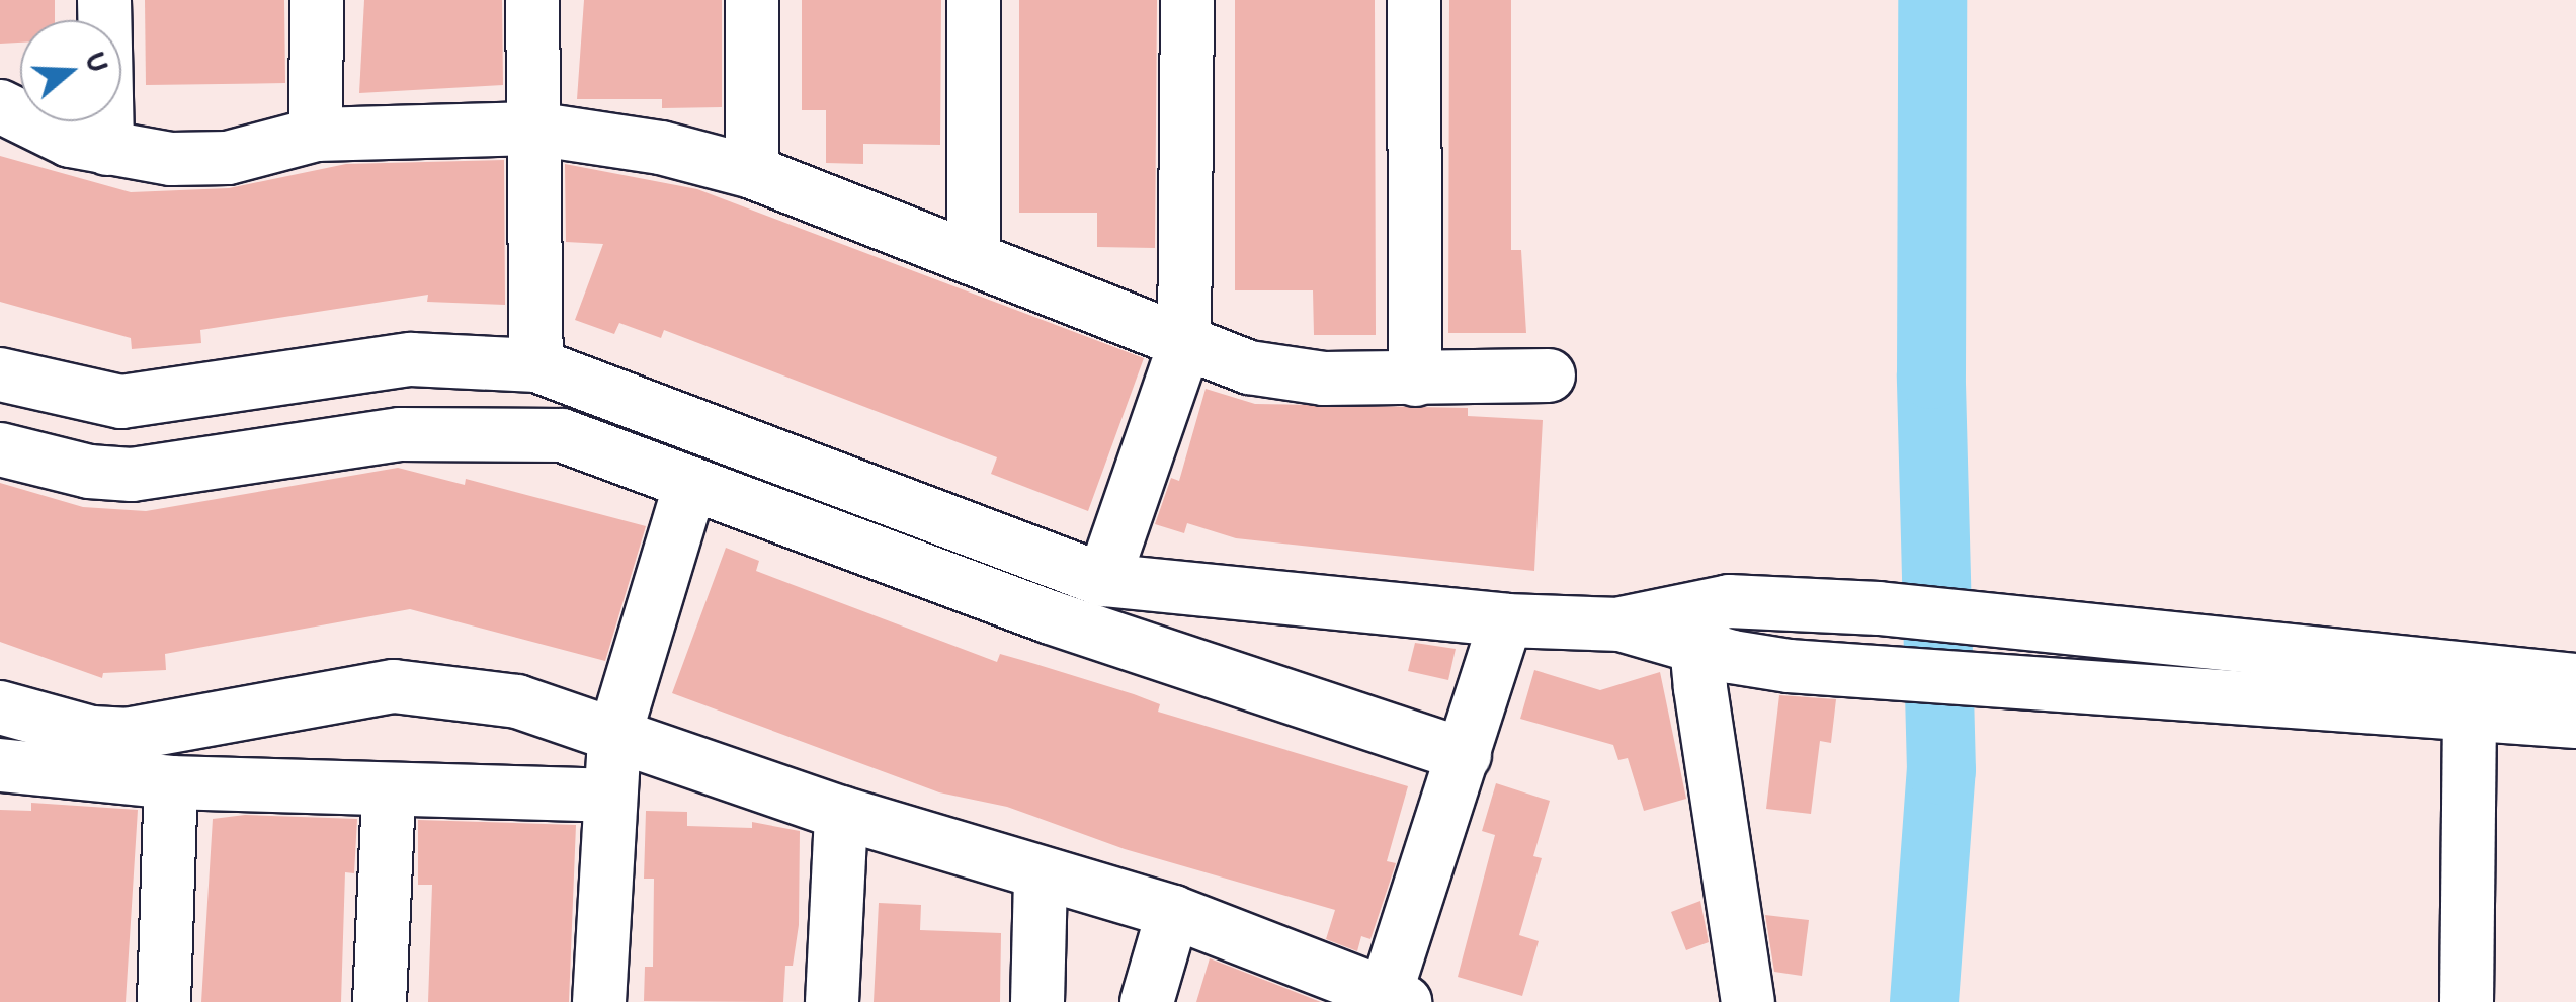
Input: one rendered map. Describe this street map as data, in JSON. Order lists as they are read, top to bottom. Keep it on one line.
{"north":"right"}
